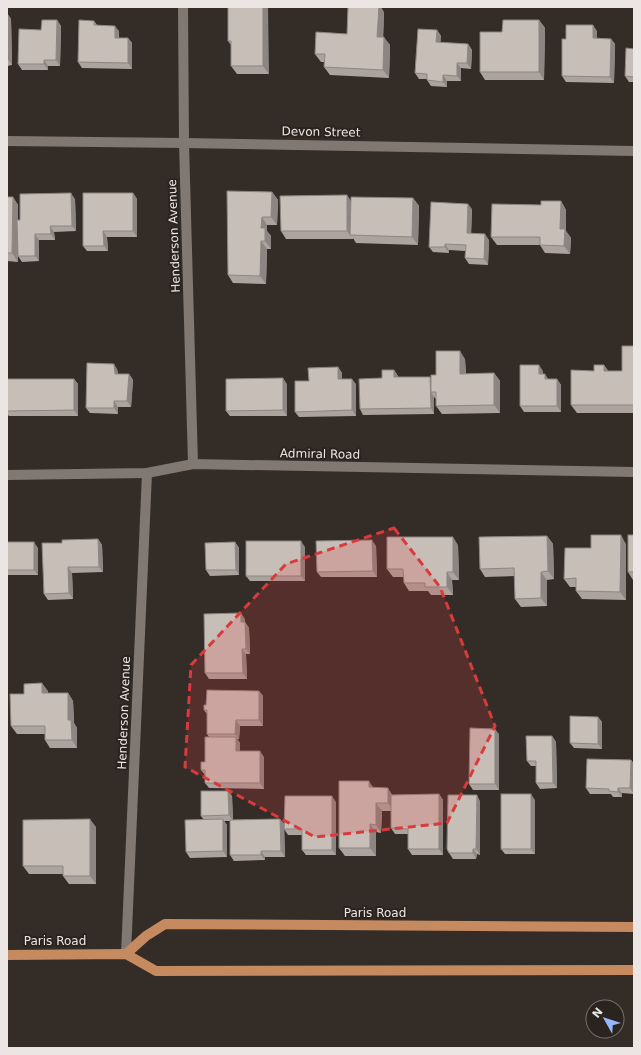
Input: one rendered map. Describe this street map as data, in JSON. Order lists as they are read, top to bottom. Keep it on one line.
{"streets":{"main road":["Paris Road"],"street":["Devon Street","Henderson Avenue","Admiral Road"]},"crossings":[["Devon Street","Henderson Avenue"],["Henderson Avenue","Admiral Road"],["Henderson Avenue","Paris Road"]],"north":"top left"}
